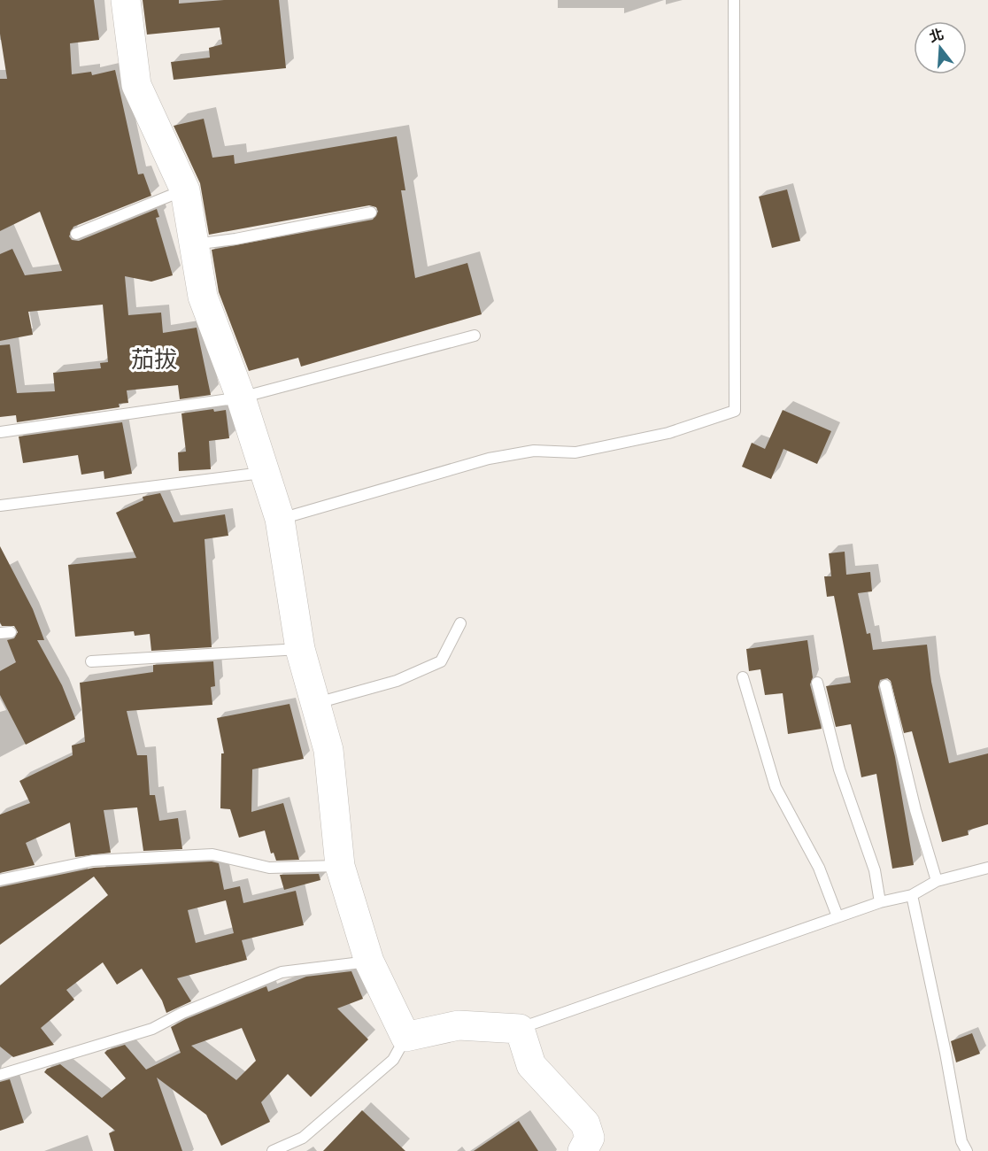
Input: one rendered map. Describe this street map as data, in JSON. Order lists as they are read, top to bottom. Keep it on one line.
{"districts":["茄拔"],"north":"top"}
